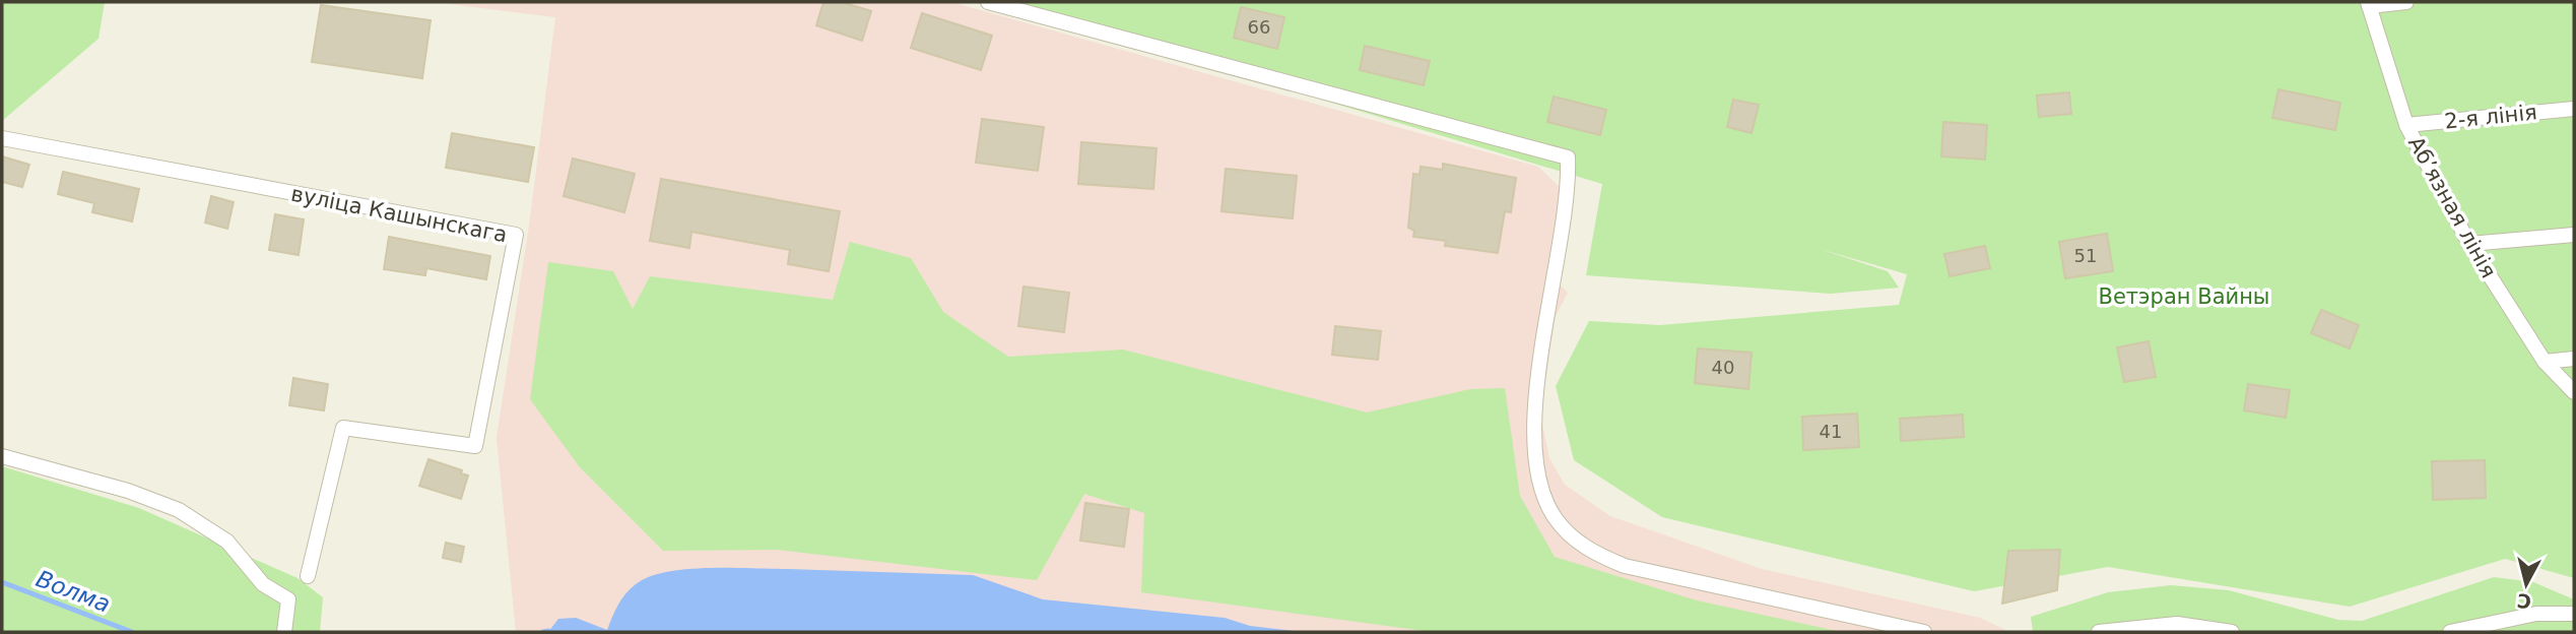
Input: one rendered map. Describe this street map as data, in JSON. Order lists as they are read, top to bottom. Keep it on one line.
{"streets":{"street":["2-я лінія","Абʼязная лінія","вуліца Кашынскага"]},"crossings":[["2-я лінія","Абʼязная лінія"]],"water":["Волма"],"parks":["Ветэран Вайны"],"house_numbers":["66","51","40","41"],"north":"bottom"}
